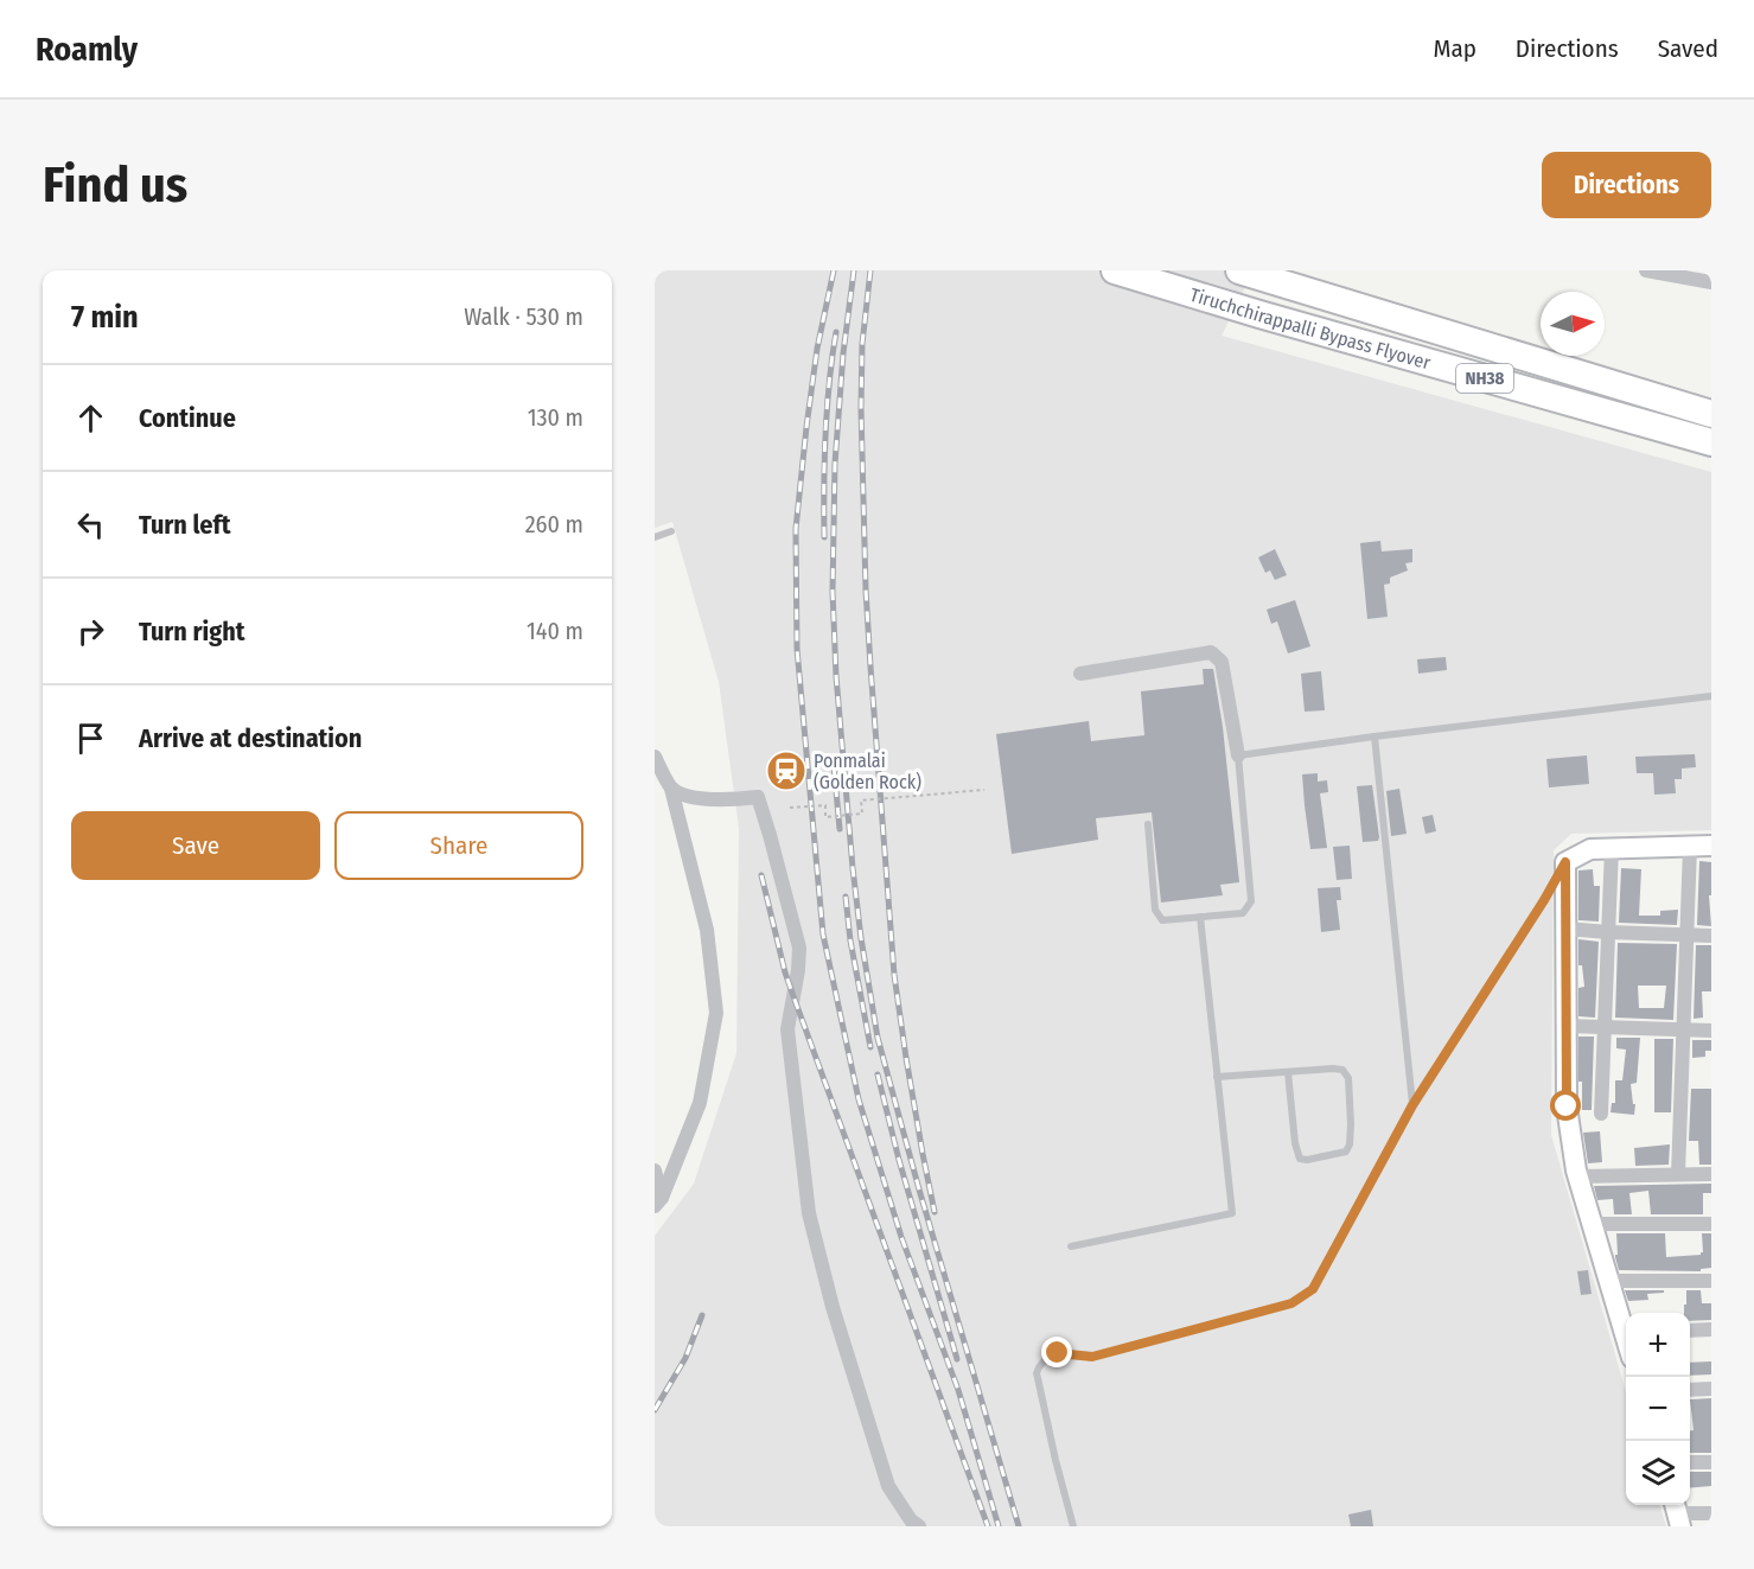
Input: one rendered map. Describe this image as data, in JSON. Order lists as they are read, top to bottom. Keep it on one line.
{"streets":{"highway":["Tiruchchirappalli Bypass Flyover","NH38"]},"places":{"station":["Ponmalai (Golden Rock)"]},"north":"right","page":{"header":"Roamly","nav":["Map","Directions","Saved"],"buttons":["Directions",["Save","Share"]],"title":"Find us","heading":["7 min","Walk · 530 m"],"list":[["Continue","130 m"],["Turn left","260 m"],["Turn right","140 m"],"Arrive at destination"],"map_buttons":["+","−"]}}
